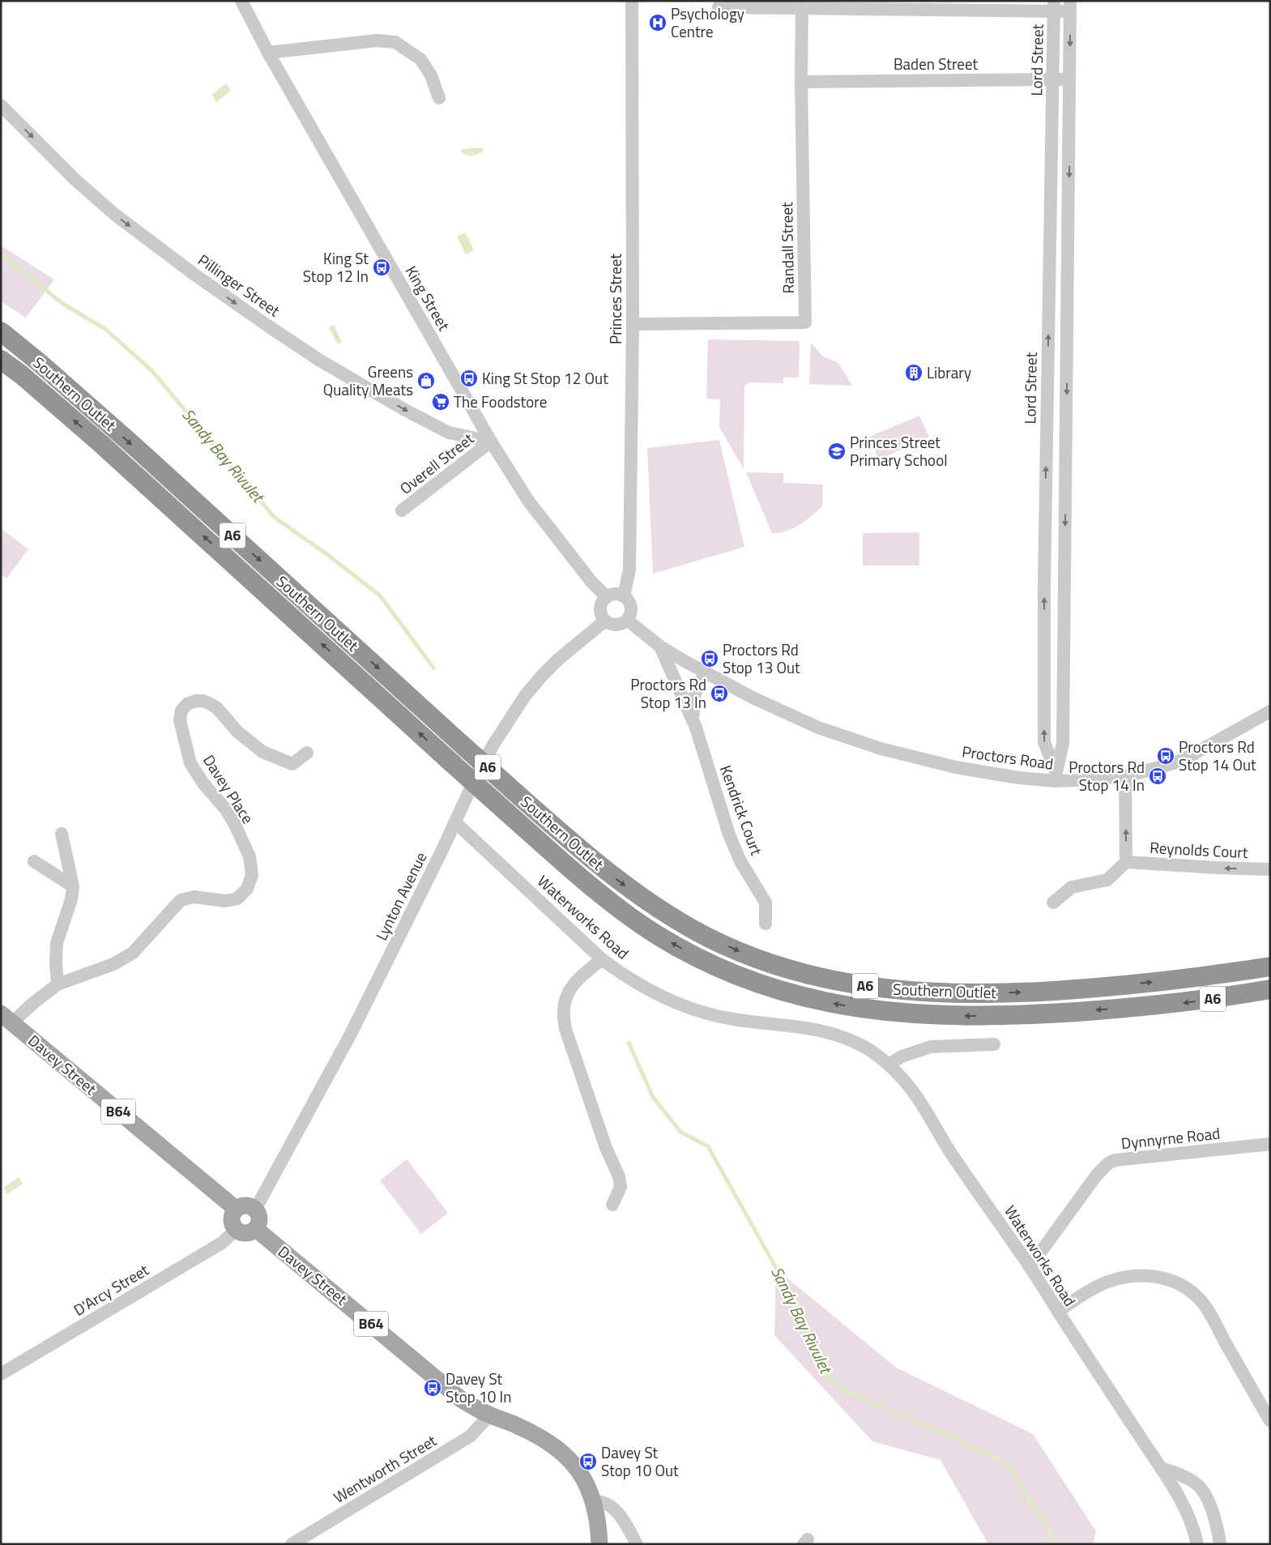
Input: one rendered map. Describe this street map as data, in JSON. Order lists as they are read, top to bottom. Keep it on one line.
{"streets":{"highway":["Southern Outlet","A6"],"main road":["Davey Street","B64"],"street":["Lord Street","Baden Street","Randall Street","Pillinger Street","King Street","Princes Street","Overell Street","Proctors Road","Davey Place","Kendrick Court","Reynolds Court","Lynton Avenue","Waterworks Road","Dynnyrne Road","D'Arcy Street","Wentworth Street"]},"crossings":[["Lord Street","Baden Street"],["Lord Street","Proctors Road"],["Baden Street","Randall Street"],["Randall Street","Princes Street"],["Pillinger Street","King Street"],["Pillinger Street","Overell Street"],["King Street","Princes Street"],["King Street","Overell Street"],["King Street","Proctors Road"],["King Street","Lynton Avenue"],["Princes Street","Proctors Road"],["Princes Street","Lynton Avenue"],["Proctors Road","Kendrick Court"],["Proctors Road","Lynton Avenue"],["Davey Place","Davey Street"],["Lynton Avenue","Waterworks Road"],["Lynton Avenue","Davey Street"],["Lynton Avenue","D'Arcy Street"],["Waterworks Road","Dynnyrne Road"],["Davey Street","B64"],["Davey Street","D'Arcy Street"],["Davey Street","Wentworth Street"]],"one_way":["Pillinger Street","Reynolds Court"],"water":["Sandy Bay Rivulet"],"places":{"hospital":["Psychology Centre"],"bus stop":["King St Stop 12 In","King St Stop 12 Out","Proctors Rd Stop 13 Out","Proctors Rd Stop 13 In","Proctors Rd Stop 14 Out","Proctors Rd Stop 14 In","Davey St Stop 10 In","Davey St Stop 10 Out"],"building":["Library"],"shop":["Greens Quality Meats"],"supermarket":["The Foodstore"],"school or university":["Princes Street Primary School"]}}
